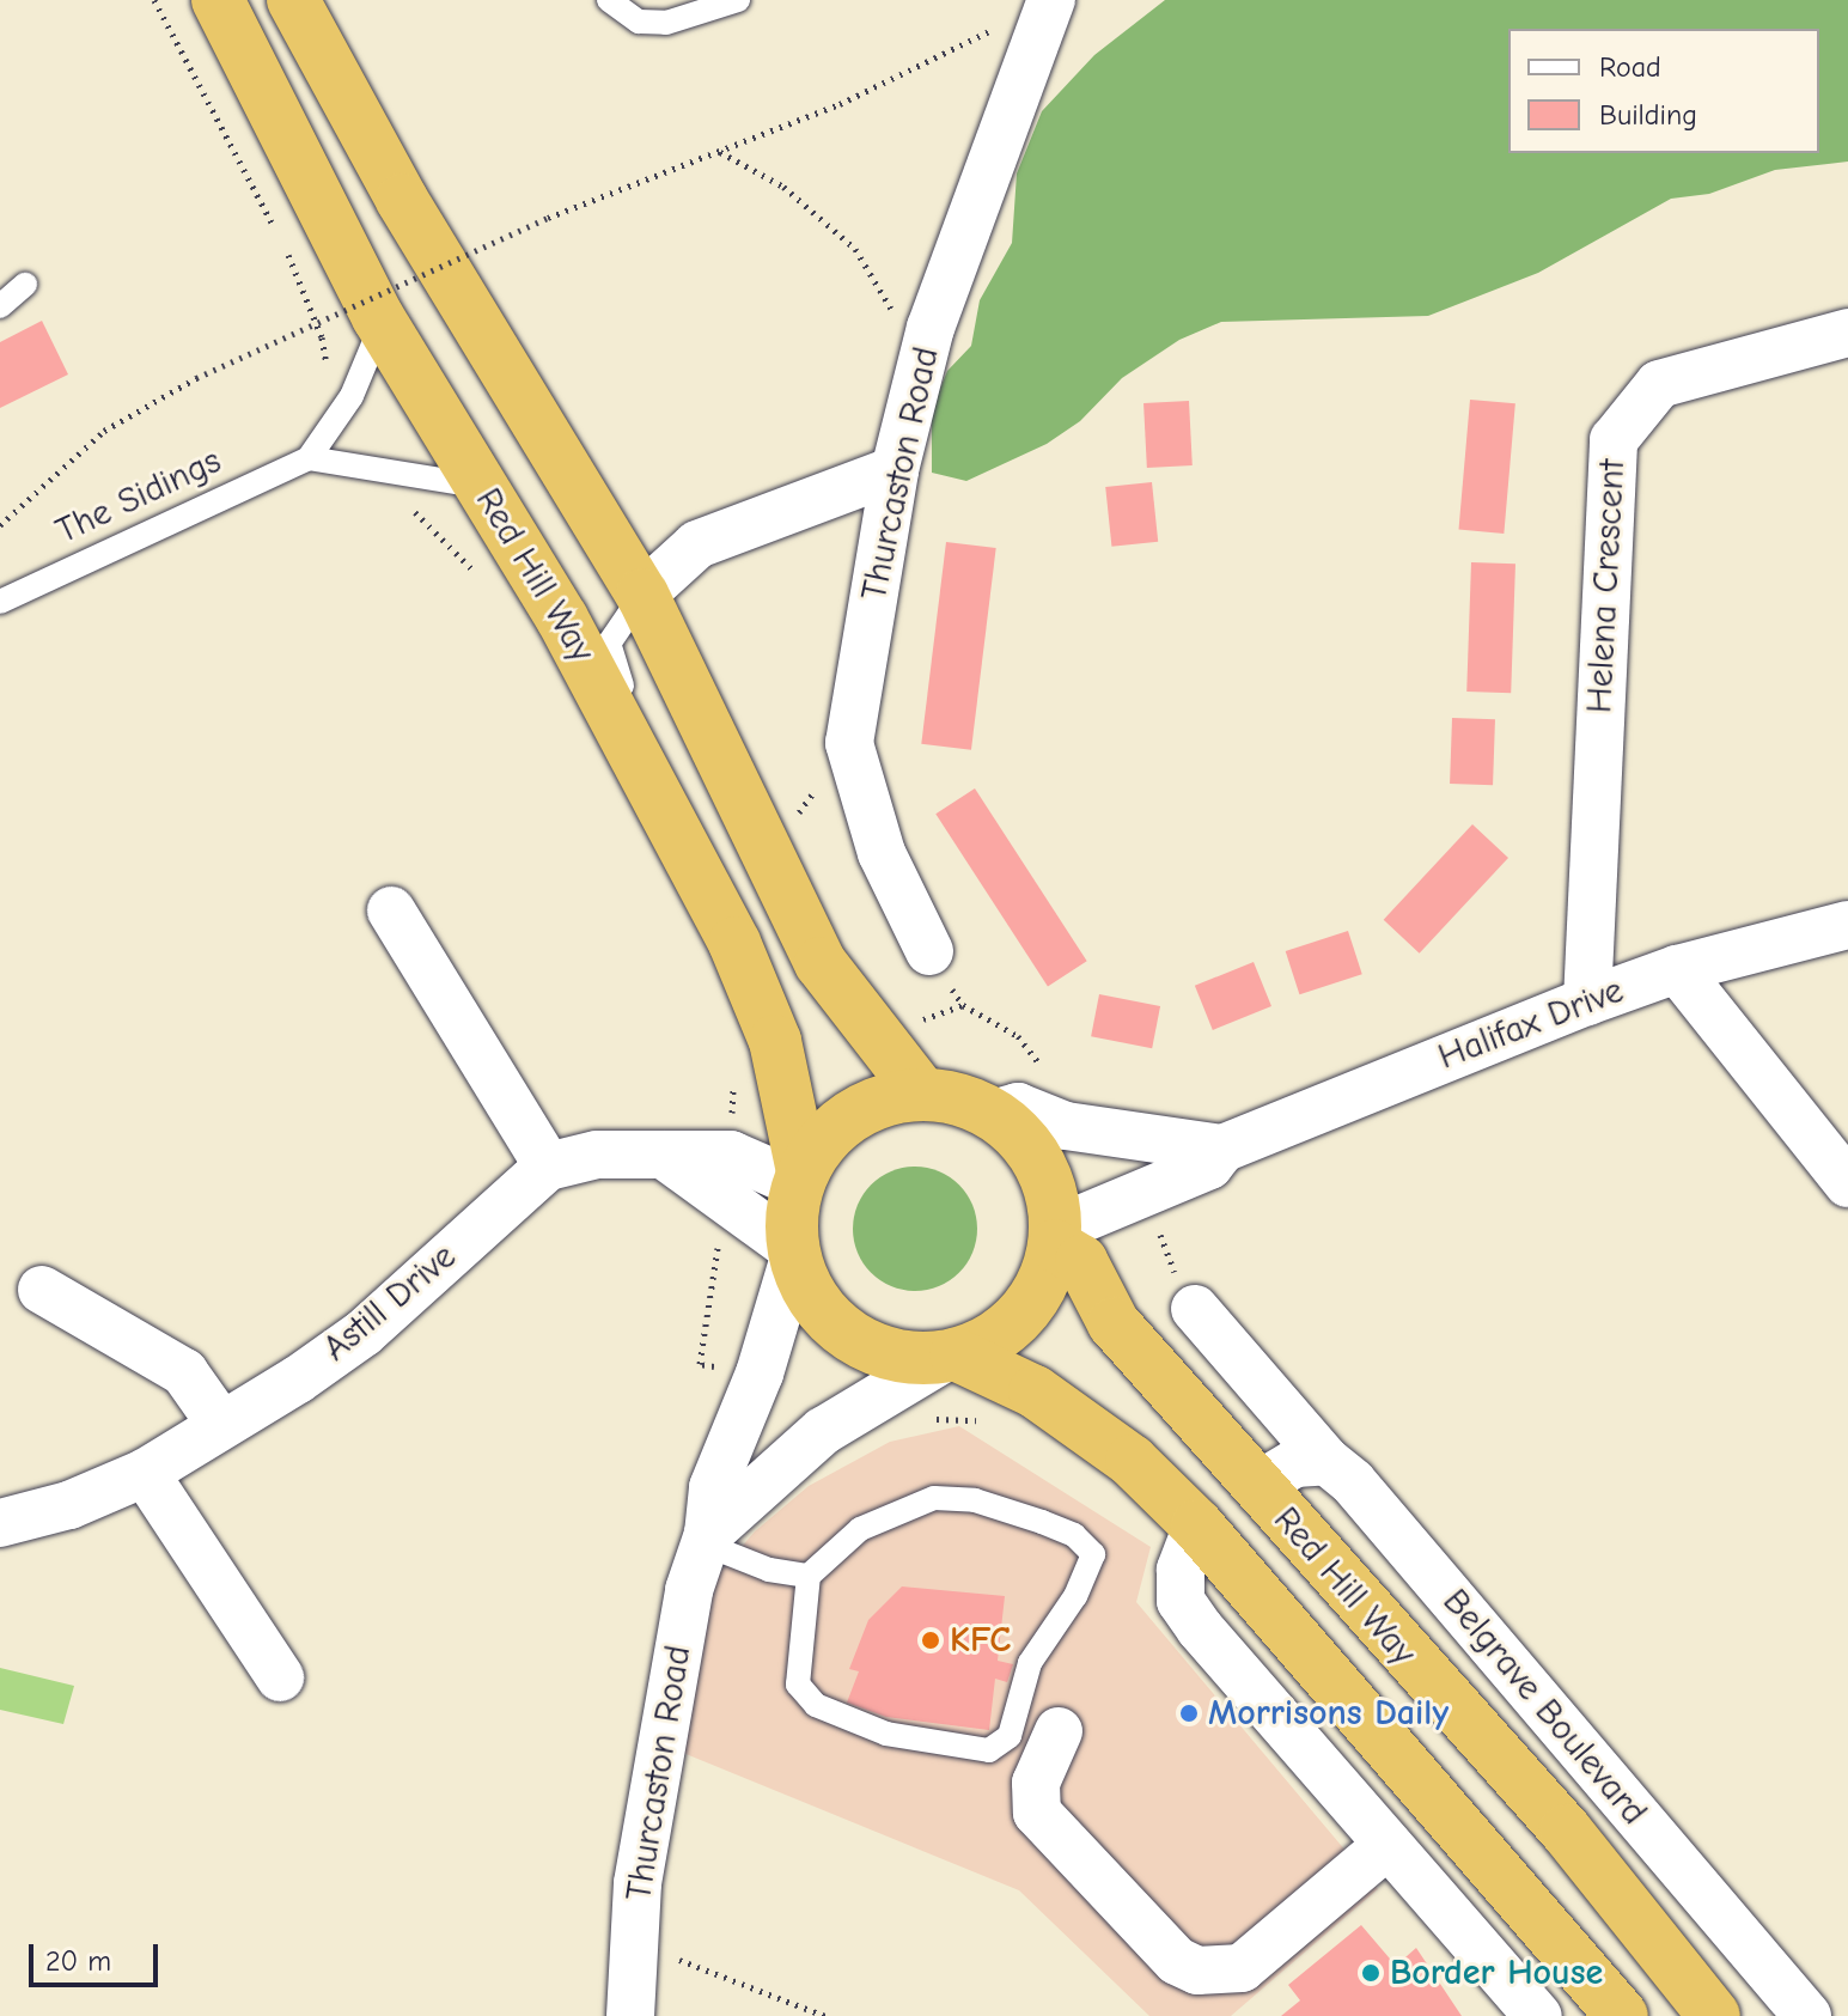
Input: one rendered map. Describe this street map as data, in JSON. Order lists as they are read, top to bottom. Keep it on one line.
{"streets":{"highway":["Red Hill Way"],"street":["Thurcaston Road","Helena Crescent","Halifax Drive","Astill Drive","Belgrave Boulevard"],"lane":["The Sidings"]},"crossings":[["Red Hill Way","Halifax Drive"],["Red Hill Way","Astill Drive"],["Helena Crescent","Halifax Drive"],["Halifax Drive","Astill Drive"]],"places":["KFC","Morrisons Daily","Border House"],"legend":["Road","Building"],"scale_bar":"20 m"}
